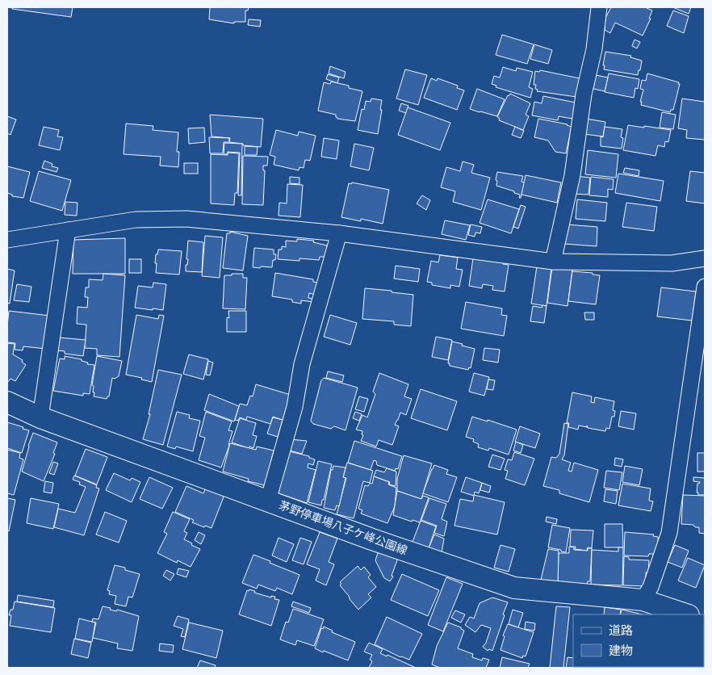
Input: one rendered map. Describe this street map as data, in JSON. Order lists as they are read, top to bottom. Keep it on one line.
{"streets":{"main road":["茅野停車場八子ケ峰公園線"]},"legend":["道路","建物"]}
